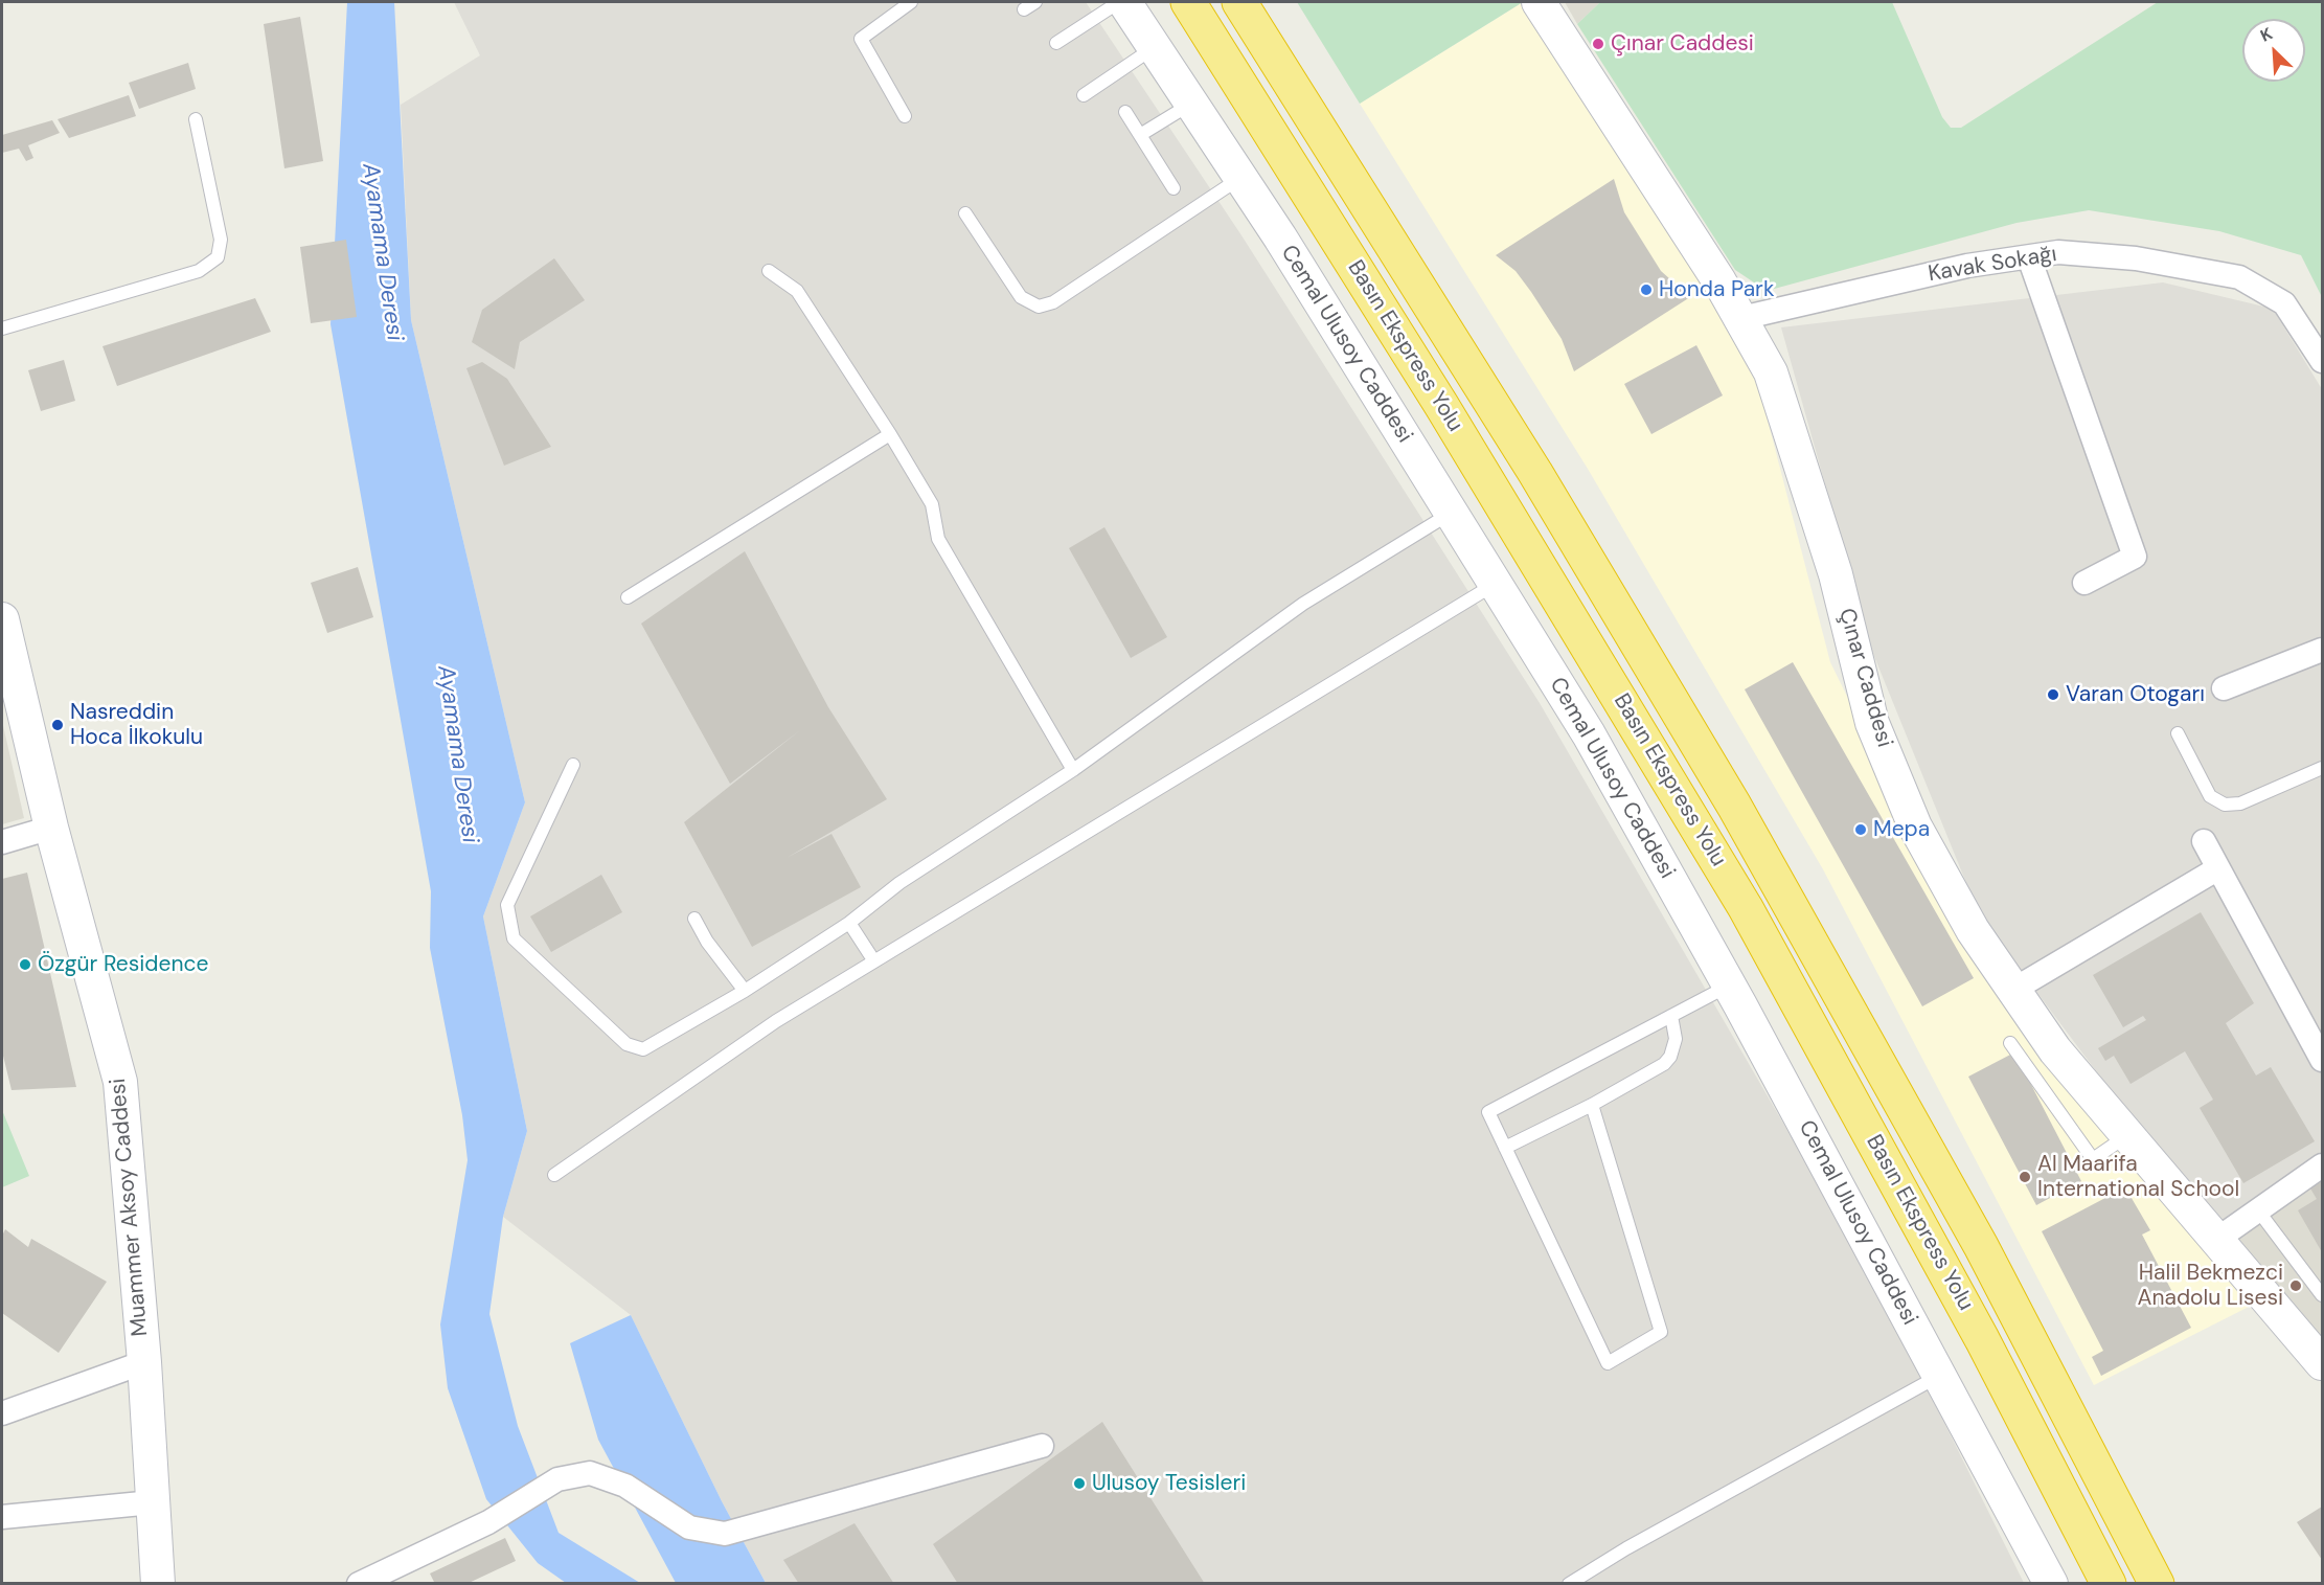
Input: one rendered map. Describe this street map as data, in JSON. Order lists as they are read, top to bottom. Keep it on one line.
{"streets":{"highway":["Basın Ekspress Yolu"],"main road":["Cemal Ulusoy Caddesi","Çınar Caddesi","Muammer Aksoy Caddesi"],"street":["Kavak Sokağı"]},"crossings":[["Kavak Sokağı","Çınar Caddesi"]],"water":["Ayamama Deresi"],"places":["Çınar Caddesi","Honda Park","Varan Otogarı","Nasreddin Hoca İlkokulu","Mepa","Özgür Residence","Al Maarifa International School","Halil Bekmezci Anadolu Lisesi","Ulusoy Tesisleri"],"north":"top left"}
